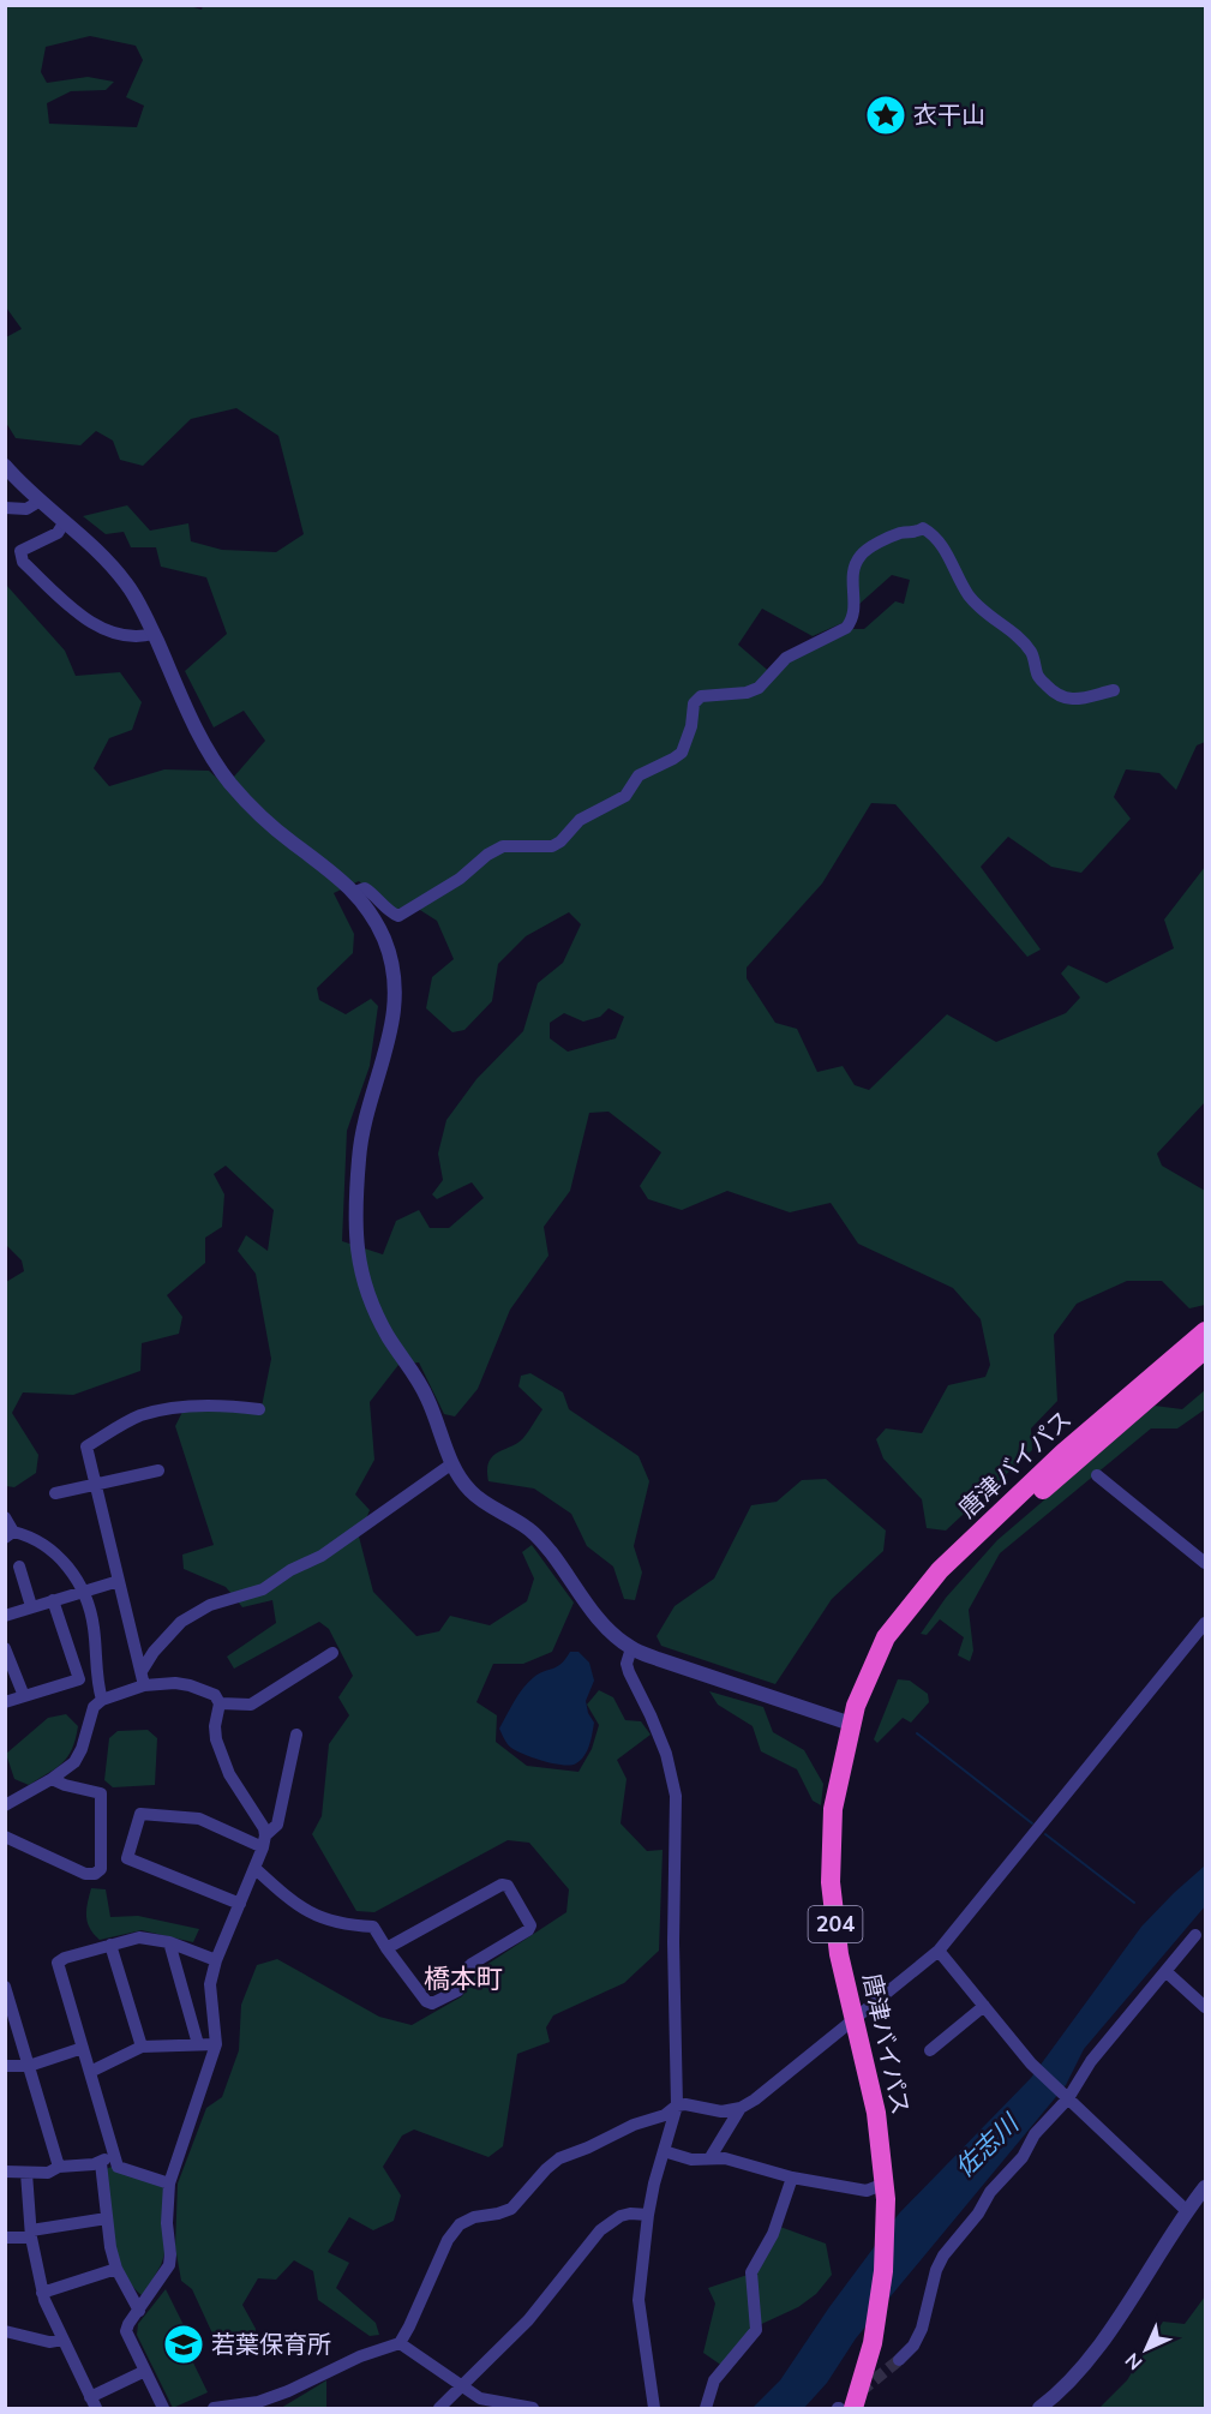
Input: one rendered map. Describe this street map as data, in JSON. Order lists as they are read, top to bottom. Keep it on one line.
{"streets":{"highway":["唐津バイパス","204"]},"districts":["橋本町"],"water":["佐志川"],"places":{"place":["衣干山"],"school or university":["若葉保育所"]},"north":"bottom left"}
